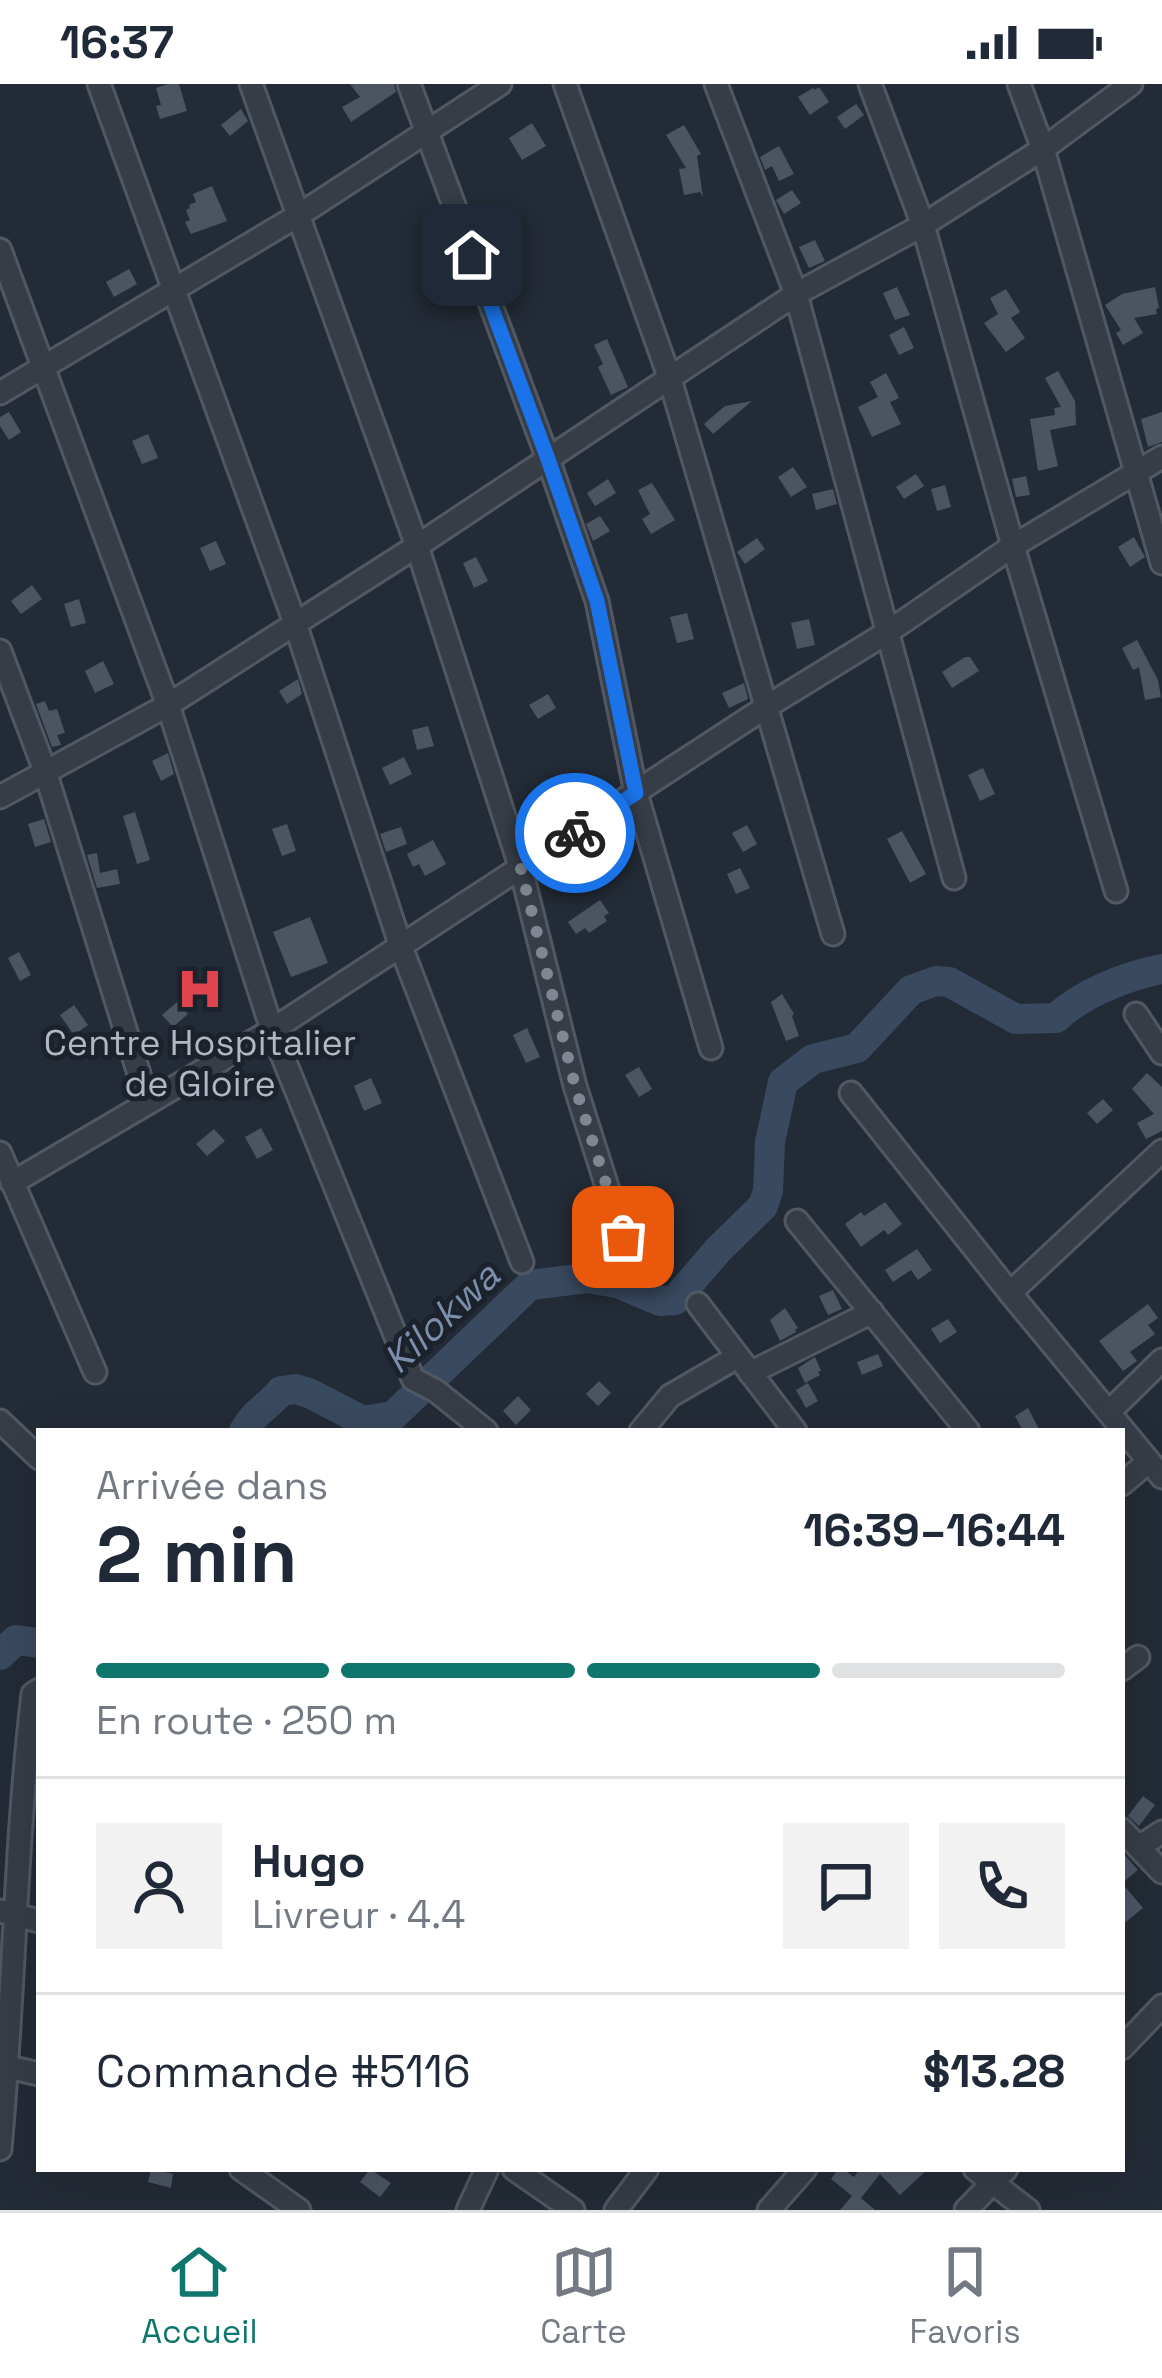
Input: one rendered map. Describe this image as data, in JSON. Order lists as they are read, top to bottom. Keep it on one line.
{"water":["Kilokwa"],"places":{"hospital":["Centre Hospitalier de Gloire"]},"page":{"status":"16:37","heading":["2 min","Arrivée dans","16:39–16:44"],"panel":["Hugo","Livreur · 4.4","Commande #5116","$13.28"],"bar":"En route · 250 m","tabs":["Accueil","Carte","Favoris"]}}
